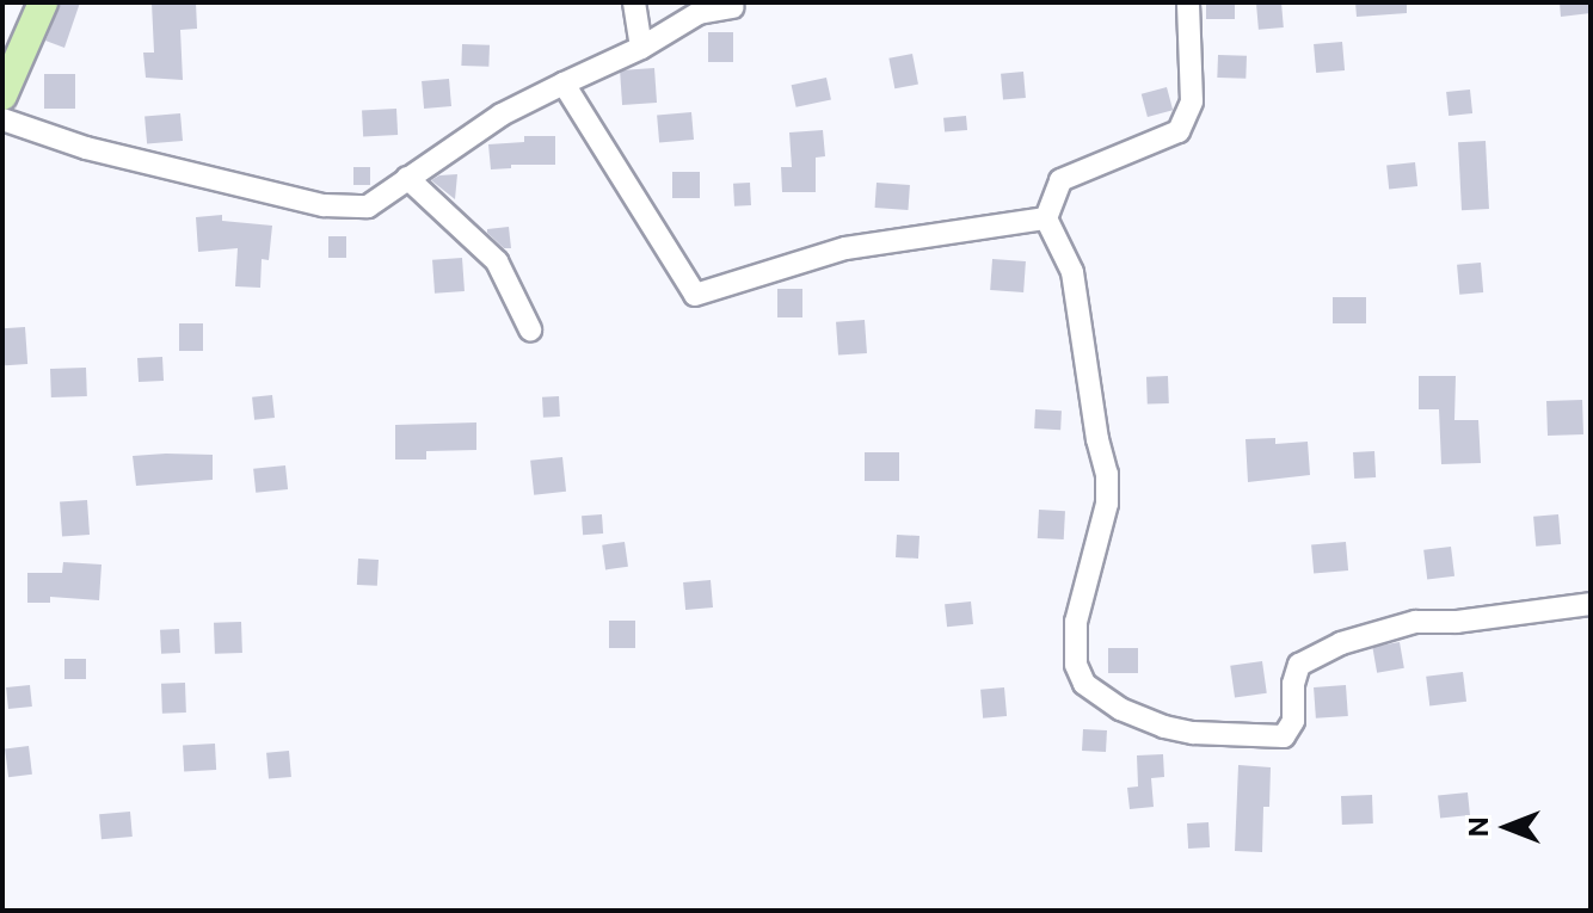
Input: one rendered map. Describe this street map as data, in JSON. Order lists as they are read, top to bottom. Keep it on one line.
{"north":"left"}
